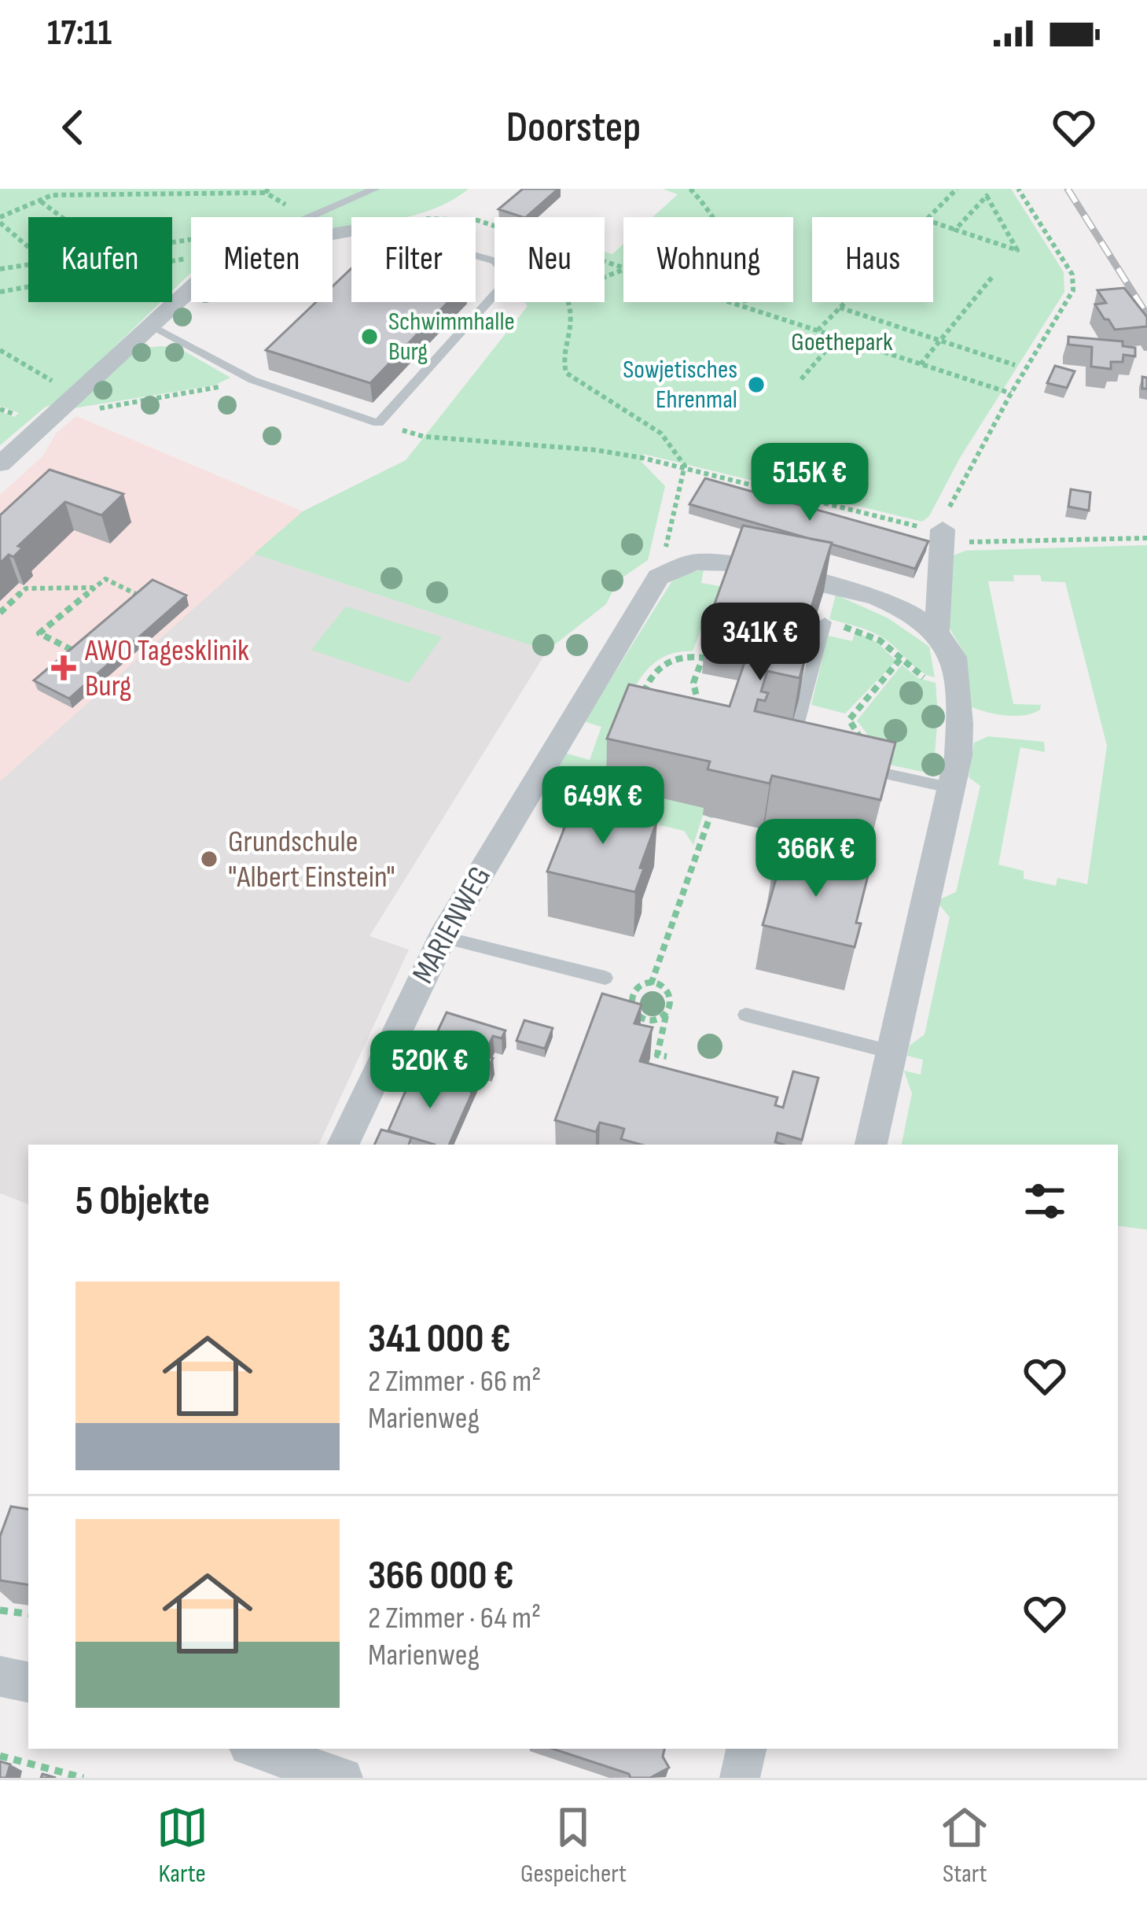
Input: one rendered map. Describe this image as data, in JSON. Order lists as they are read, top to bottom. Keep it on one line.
{"streets":{"street":["MARIENWEG"]},"parks":["Goethepark"],"places":{"other":["Schwimmhalle Burg","Sowjetisches Ehrenmal","Grundschule \"Albert Einstein\""],"health":["AWO Tagesklinik Burg"]},"page":{"status":"17:11","header":"Doorstep","chip":["Kaufen","Mieten","Filter","Neu","Wohnung","Haus"],"price":["515K €","341K €","649K €","366K €","520K €"],"heading":"5 Objekte","list":[{"name":"341 000 €","note":"2 Zimmer · 66 m² · Marienweg"},{"name":"366 000 €","note":"2 Zimmer · 64 m² · Marienweg"}],"tabs":["Karte","Gespeichert","Start"]}}
